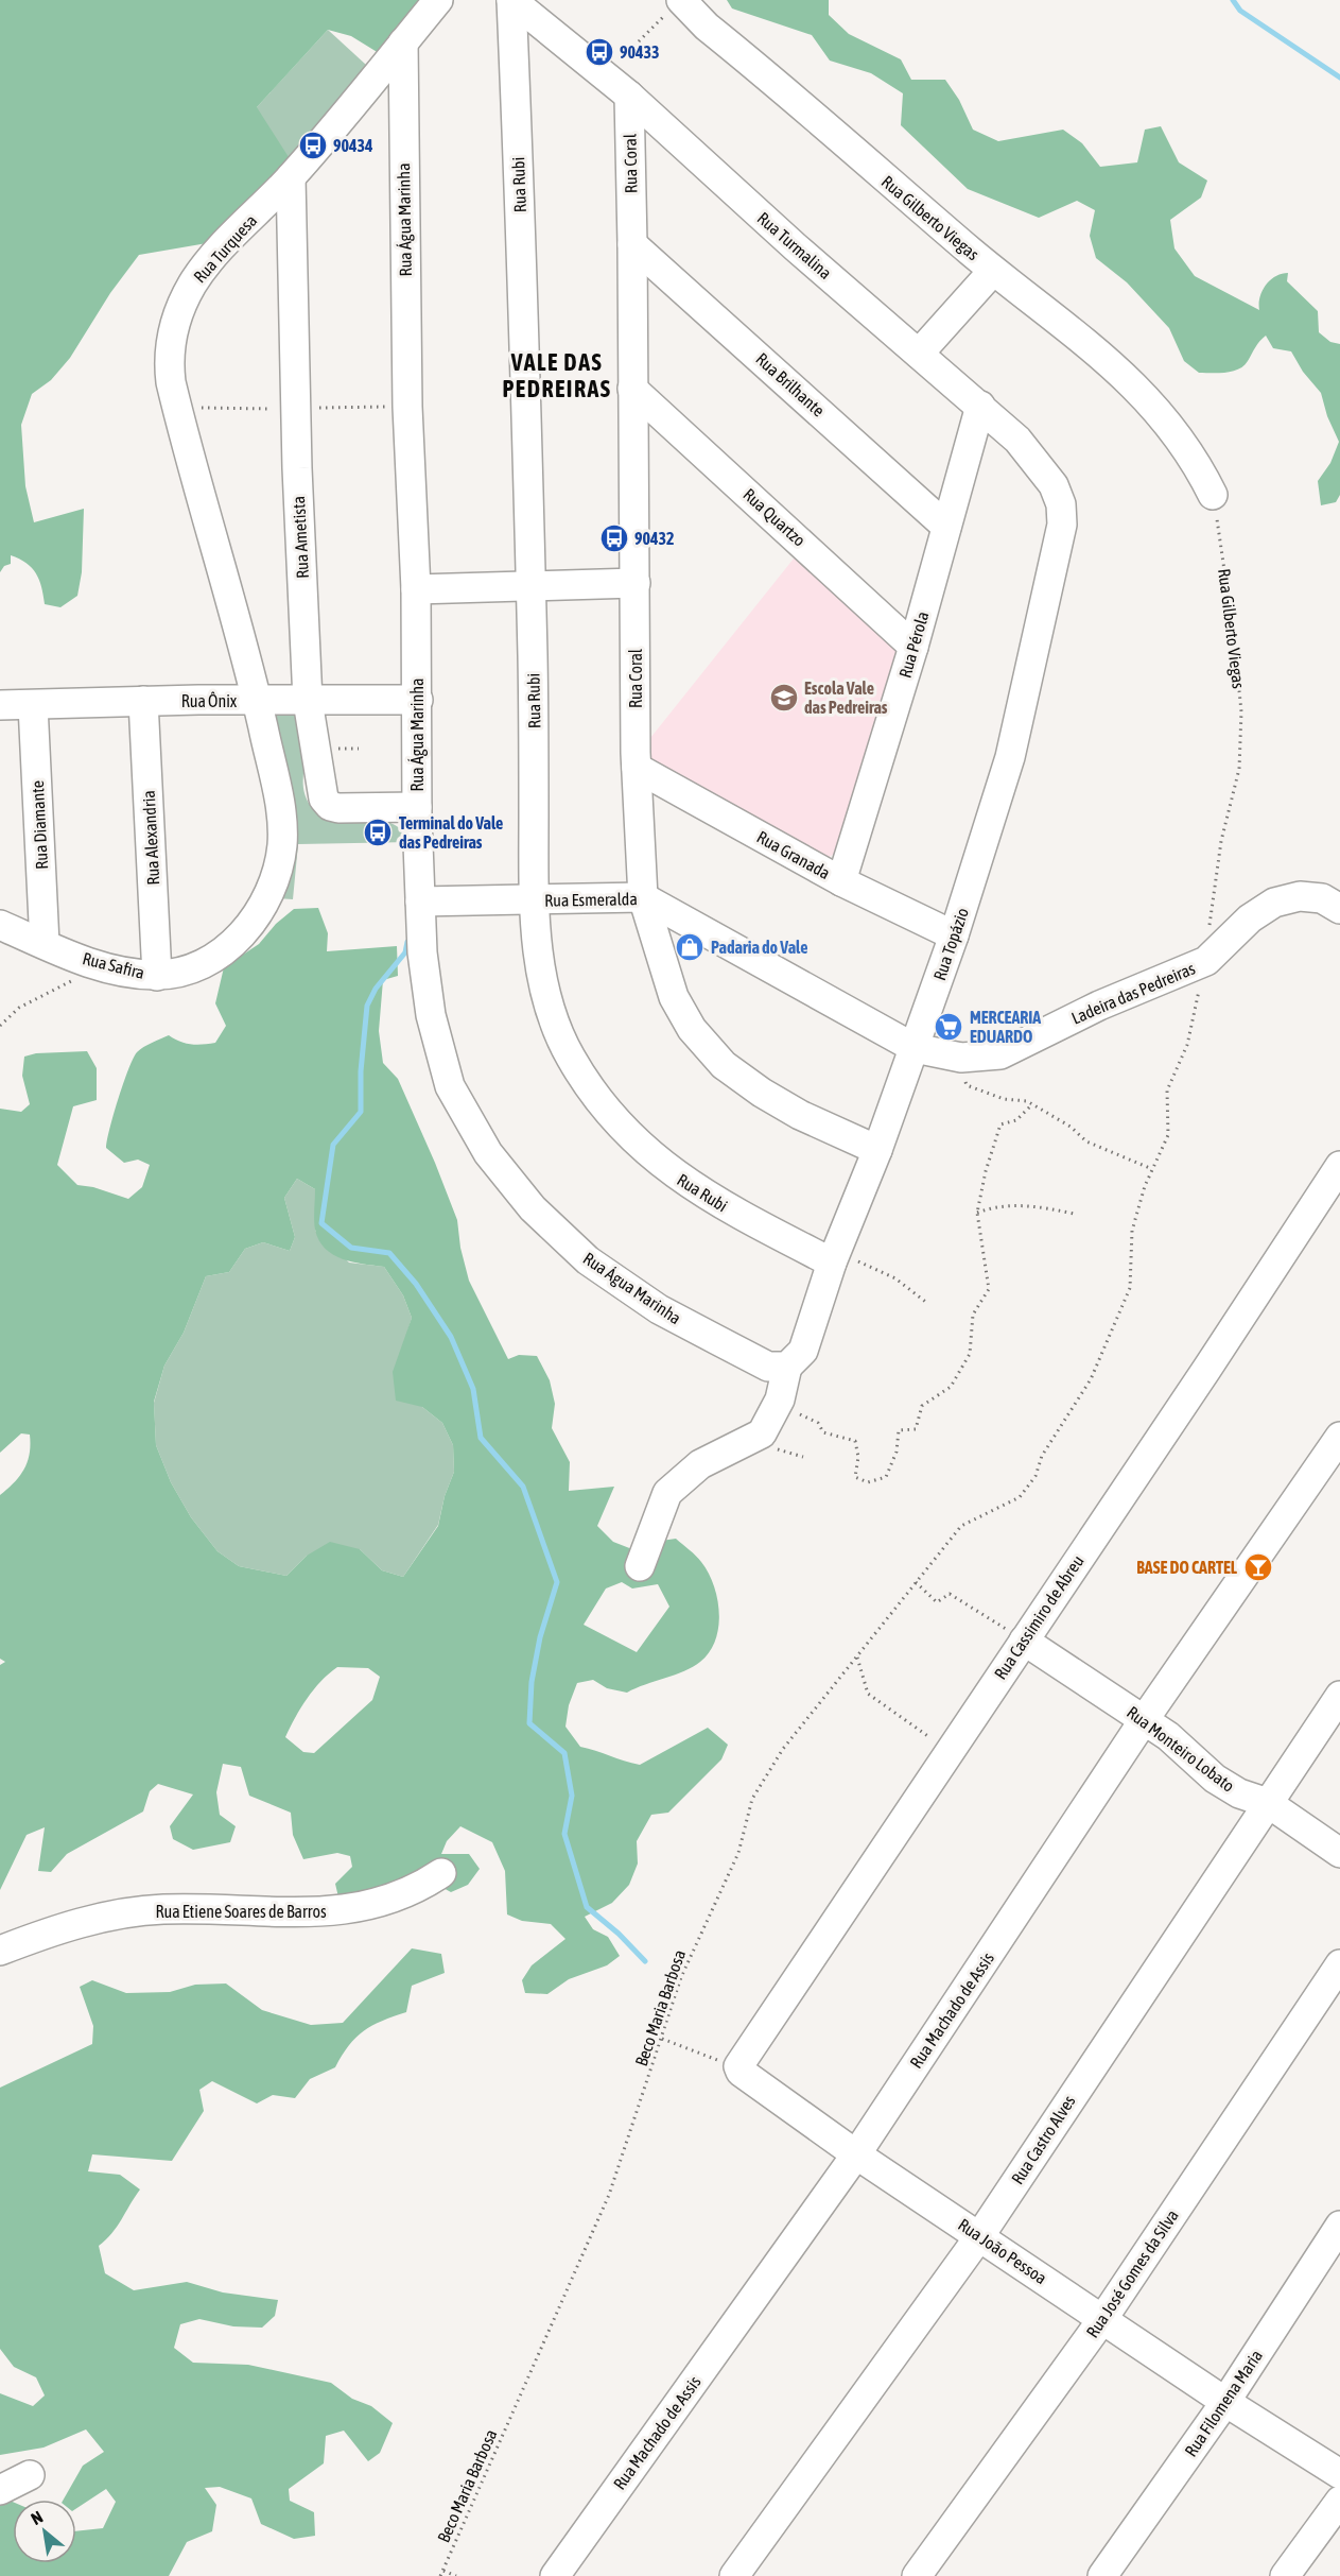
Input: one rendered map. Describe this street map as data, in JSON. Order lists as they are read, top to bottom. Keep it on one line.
{"streets":{"street":["Rua Coral","Rua Rubi","Rua Gilberto Viegas","Rua Água Marinha","Rua Turmalina","Rua Turquesa","Rua Brilhante","Rua Quartzo","Rua Ametista","Rua Pérola","Rua Ônix","Rua Diamante","Rua Alexandria","Rua Granada","Rua Esmeralda","Rua Topázio","Rua Safira","Ladeira das Pedreiras","Rua Cassimiro de Abreu","Rua Monteiro Lobato","Rua Etiene Soares de Barros","Rua Machado de Assis","Rua Castro Alves","Rua João Pessoa","Rua José Gomes da Silva","Rua Filomena Maria"],"path":["Beco Maria Barbosa"]},"crossings":[["Rua Coral","Rua Turmalina"],["Rua Coral","Rua Brilhante"],["Rua Coral","Rua Quartzo"],["Rua Coral","Rua Granada"],["Rua Coral","Rua Esmeralda"],["Rua Coral","Rua Topázio"],["Rua Rubi","Rua Turmalina"],["Rua Rubi","Rua Esmeralda"],["Rua Rubi","Rua Topázio"],["Rua Gilberto Viegas","Ladeira das Pedreiras"],["Rua Gilberto Viegas","Beco Maria Barbosa"],["Rua Água Marinha","Rua Turquesa"],["Rua Água Marinha","Rua Ametista"],["Rua Água Marinha","Rua Ônix"],["Rua Água Marinha","Rua Esmeralda"],["Rua Água Marinha","Rua Topázio"],["Rua Turmalina","Rua Pérola"],["Rua Turmalina","Rua Topázio"],["Rua Turquesa","Rua Ametista"],["Rua Turquesa","Rua Ônix"],["Rua Turquesa","Rua Safira"],["Rua Brilhante","Rua Pérola"],["Rua Quartzo","Rua Pérola"],["Rua Ametista","Rua Ônix"],["Rua Pérola","Rua Granada"],["Rua Ônix","Rua Diamante"],["Rua Ônix","Rua Alexandria"],["Rua Ônix","Rua Safira"],["Rua Diamante","Rua Safira"],["Rua Alexandria","Rua Safira"],["Rua Granada","Rua Topázio"],["Rua Esmeralda","Rua Topázio"],["Rua Esmeralda","Ladeira das Pedreiras"],["Rua Topázio","Ladeira das Pedreiras"],["Rua Cassimiro de Abreu","Rua Monteiro Lobato"],["Rua Cassimiro de Abreu","Rua João Pessoa"],["Rua Monteiro Lobato","Rua Machado de Assis"],["Rua Monteiro Lobato","Rua Castro Alves"],["Rua Machado de Assis","Rua João Pessoa"],["Rua Castro Alves","Rua João Pessoa"],["Rua João Pessoa","Rua José Gomes da Silva"],["Rua João Pessoa","Rua Filomena Maria"]],"districts":["VALE DAS PEDREIRAS"],"places":{"bus stop":["90433","90434","90432","Terminal do Vale das Pedreiras"],"school or university":["Escola Vale das Pedreiras"],"shop":["Padaria do Vale"],"supermarket":["MERCEARIA EDUARDO"],"bar":["BASE DO CARTEL"]},"north":"top left"}
